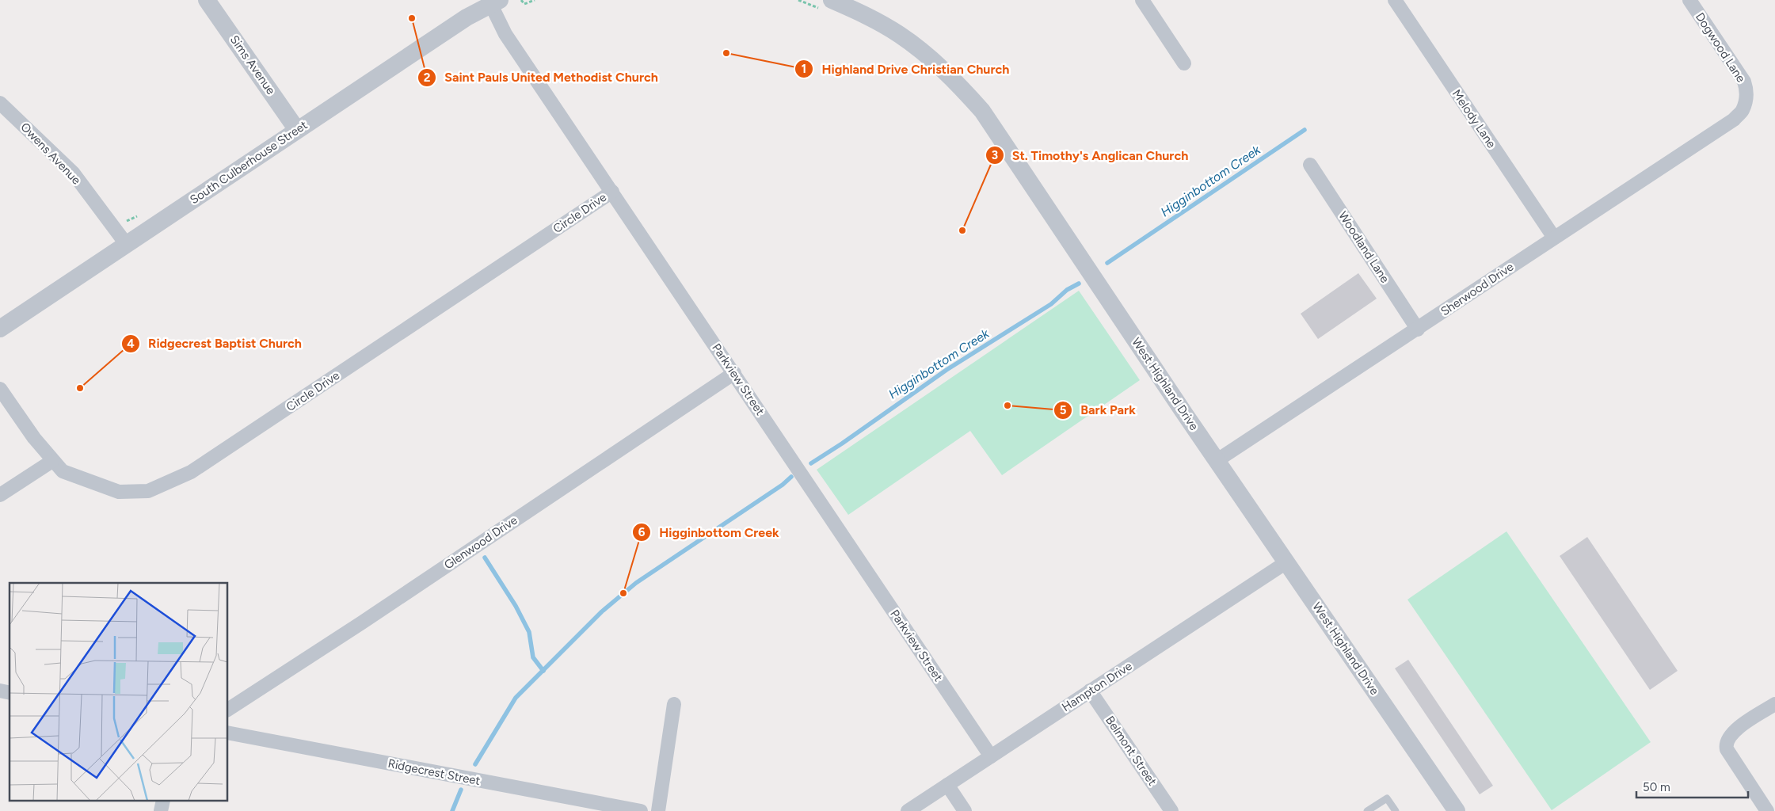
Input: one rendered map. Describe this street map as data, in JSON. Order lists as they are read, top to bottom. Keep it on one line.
{"streets":{"street":["Dogwood Lane","Sims Avenue","Melody Lane","Owens Avenue","South Culberhouse Street","Circle Drive","Woodland Lane","Sherwood Drive","Parkview Street","West Highland Drive","Glenwood Drive","Hampton Drive","Belmont Street","Ridgecrest Street"]},"crossings":[["Dogwood Lane","Sherwood Drive"],["Sims Avenue","South Culberhouse Street"],["Melody Lane","Sherwood Drive"],["Owens Avenue","South Culberhouse Street"],["South Culberhouse Street","Parkview Street"],["Circle Drive","Parkview Street"],["Woodland Lane","Sherwood Drive"],["Sherwood Drive","West Highland Drive"],["Parkview Street","Glenwood Drive"],["Parkview Street","Hampton Drive"],["West Highland Drive","Hampton Drive"],["Hampton Drive","Belmont Street"]],"water":["Higginbottom Creek"],"places":["Saint Pauls United Methodist Church","Highland Drive Christian Church","St. Timothy's Anglican Church","Ridgecrest Baptist Church","Bark Park","Higginbottom Creek"],"scale_bar":"50 m"}
